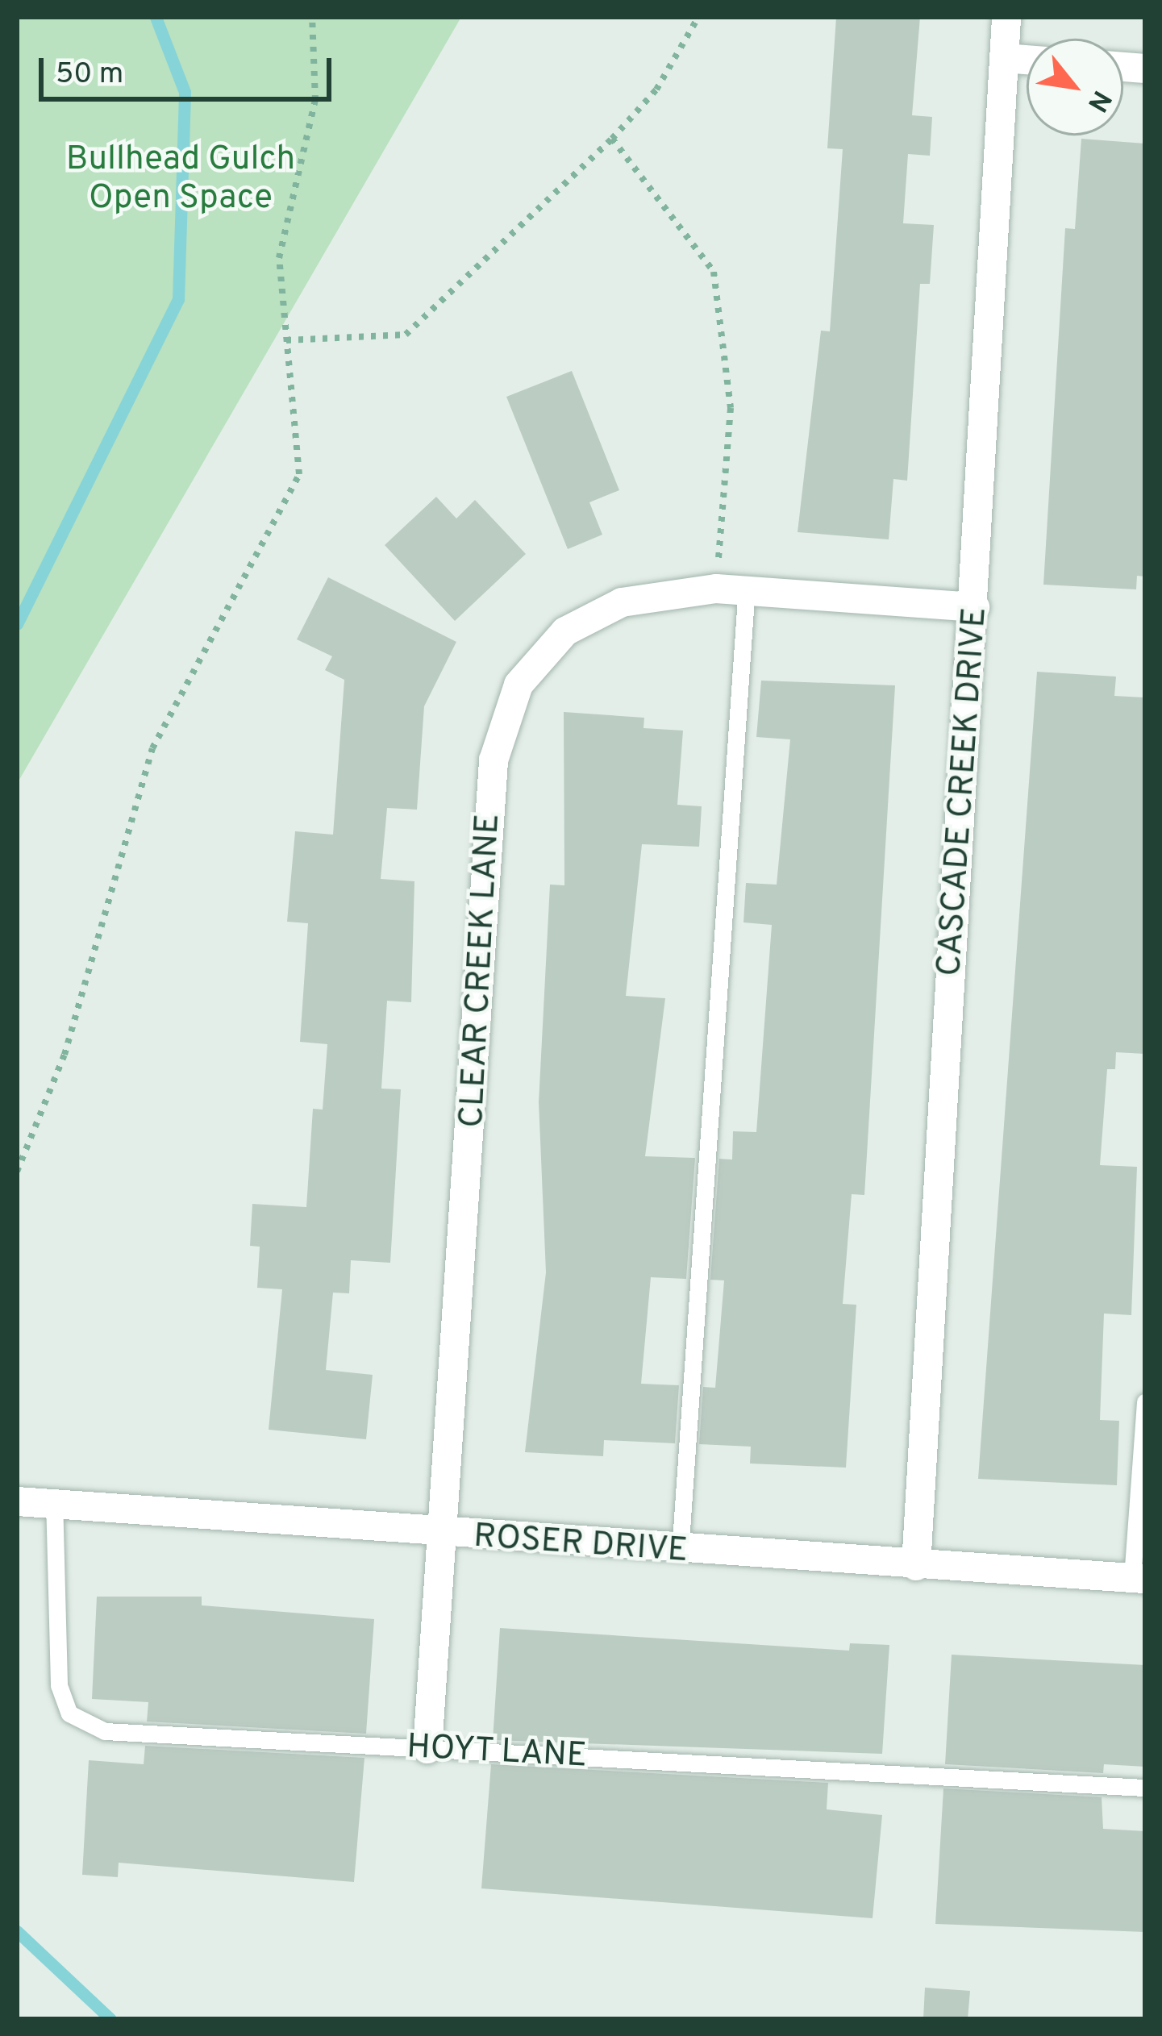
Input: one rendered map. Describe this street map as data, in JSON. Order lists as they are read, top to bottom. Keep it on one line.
{"streets":{"street":["CASCADE CREEK DRIVE","CLEAR CREEK LANE","ROSER DRIVE"],"lane":["HOYT LANE"]},"crossings":[["CASCADE CREEK DRIVE","CLEAR CREEK LANE"],["CASCADE CREEK DRIVE","ROSER DRIVE"],["CLEAR CREEK LANE","ROSER DRIVE"],["CLEAR CREEK LANE","HOYT LANE"],["ROSER DRIVE","HOYT LANE"]],"parks":["Bullhead Gulch Open Space"],"scale_bar":"50 m","north":"bottom right"}
